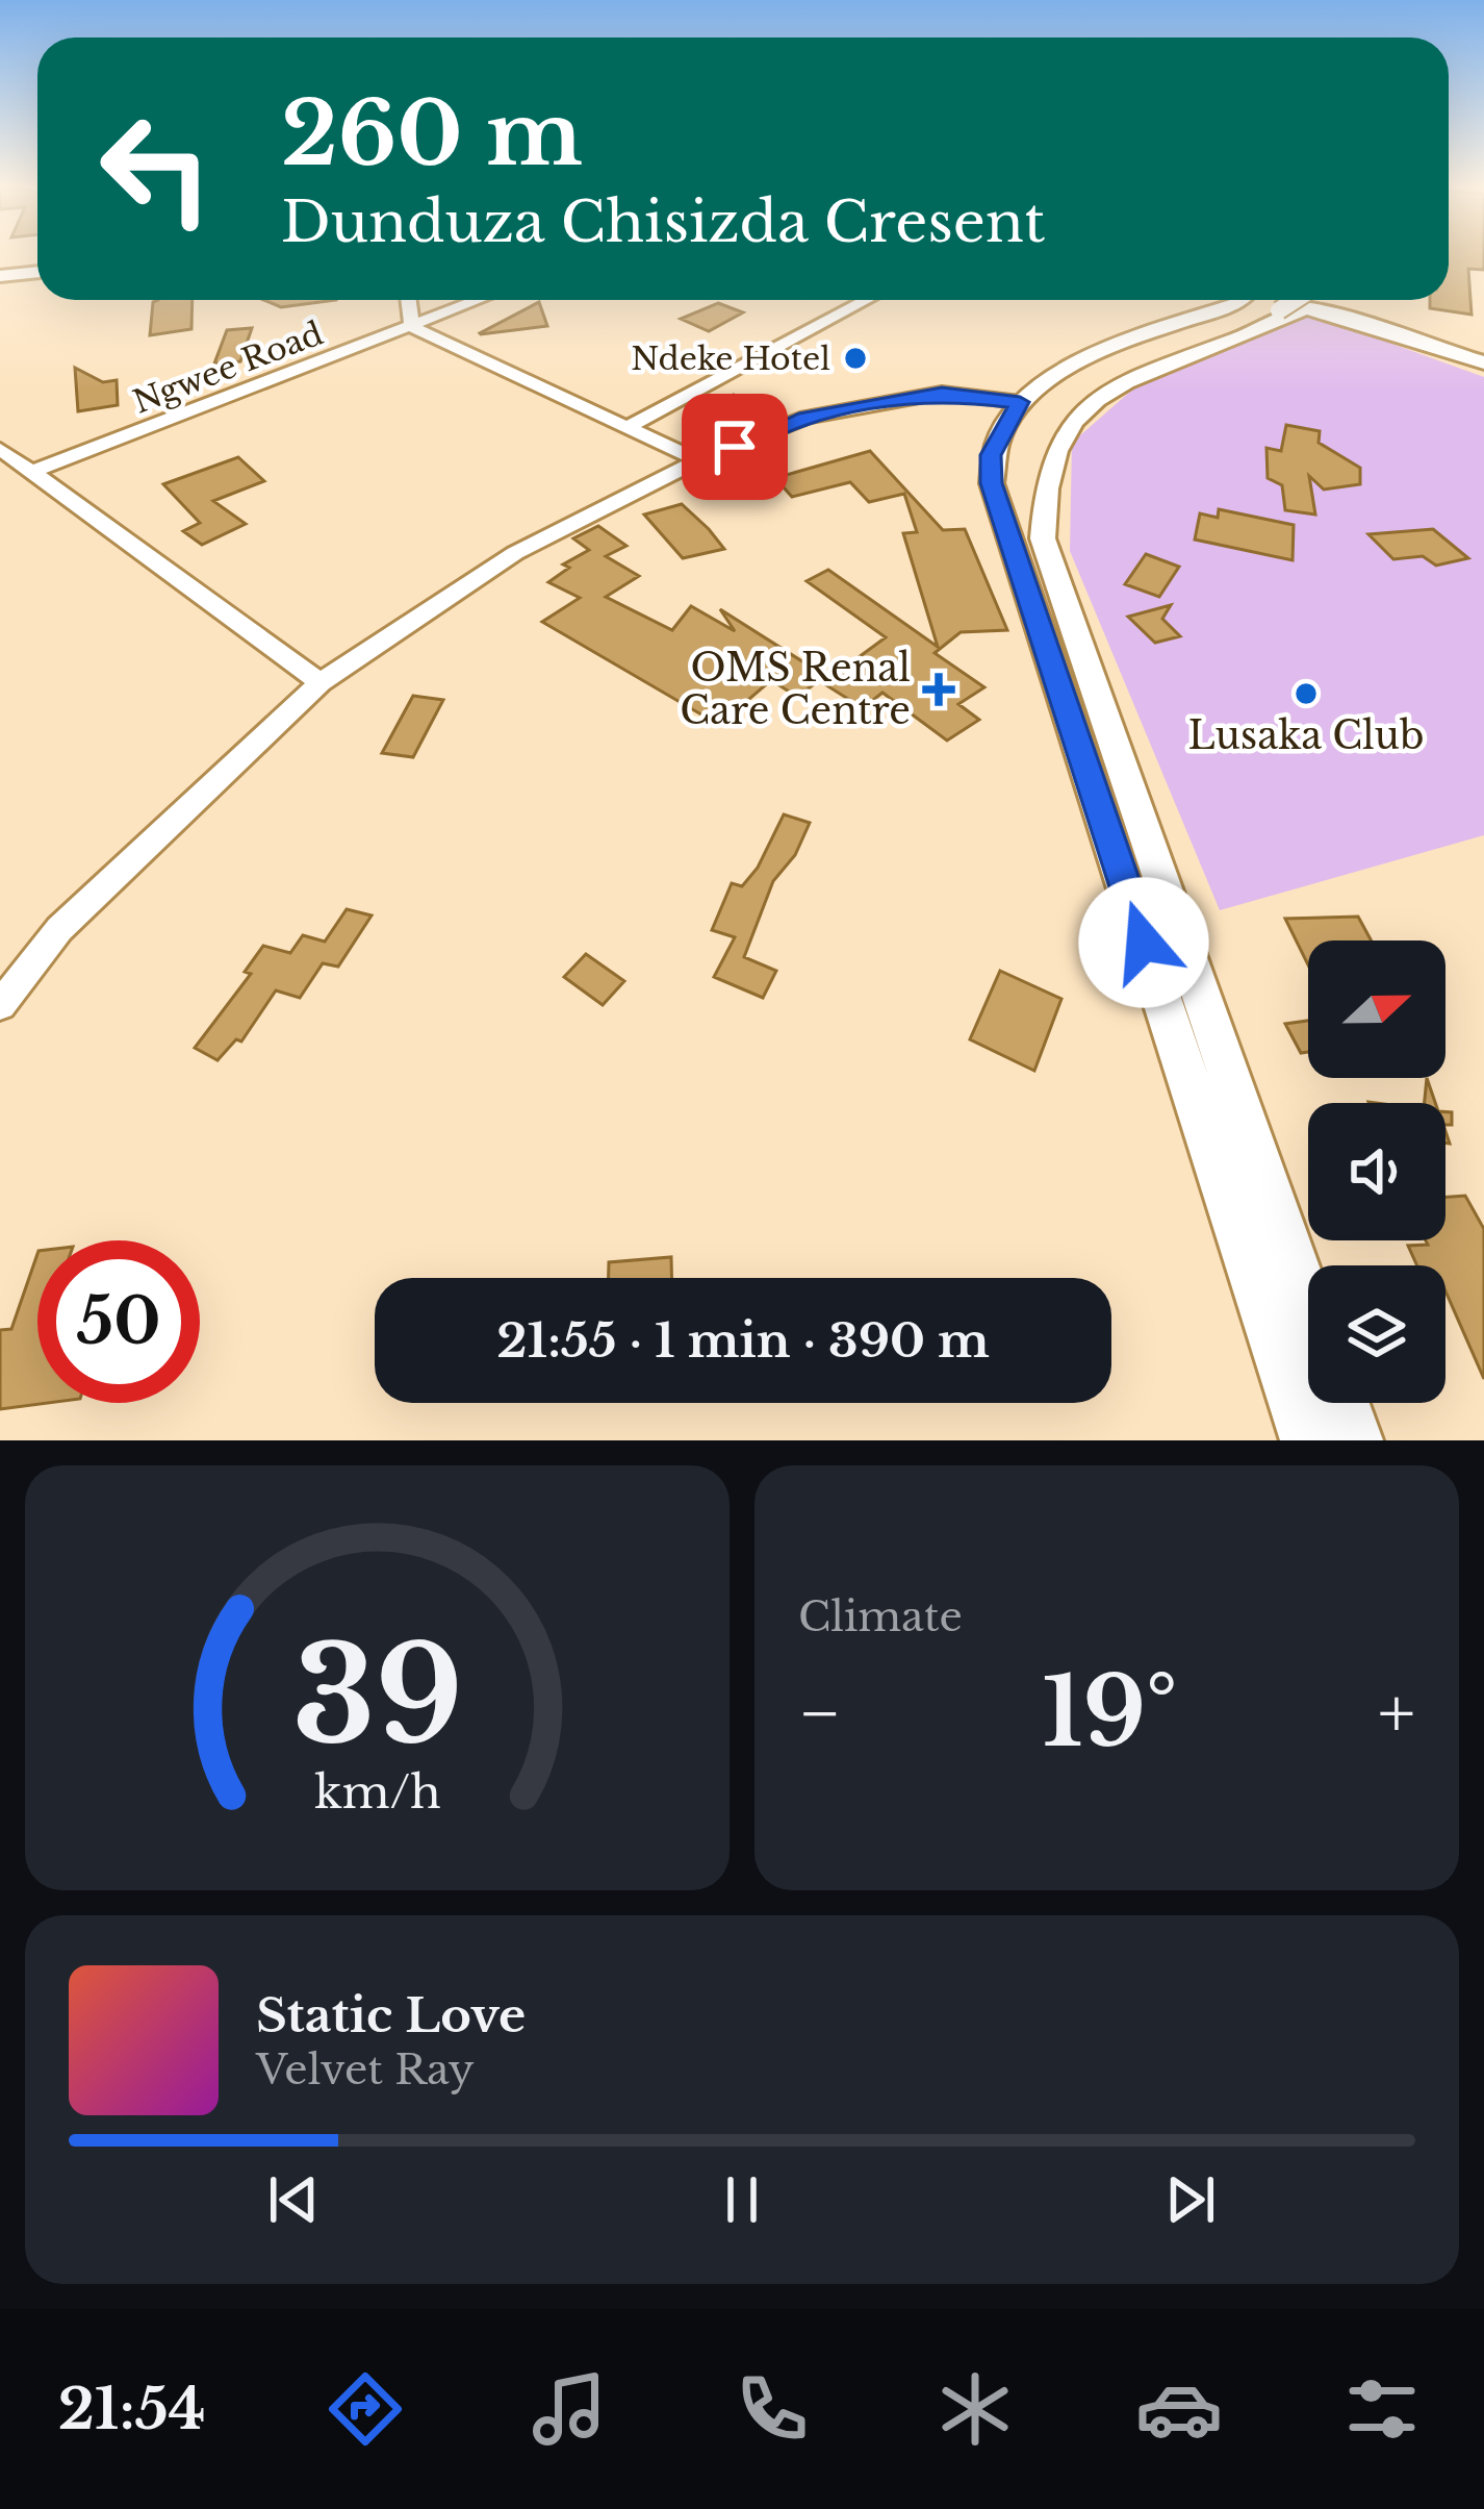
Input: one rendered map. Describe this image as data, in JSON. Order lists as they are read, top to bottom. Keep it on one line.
{"streets":{"street":["Ngwee Road"]},"places":{"other":["Ndeke Hotel","Lusaka Club"],"health":["OMS Renal Care Centre"]},"north":"right","page":{"turn":["260 m","Dunduza Chisizda Cresent"],"limit":"50","trip":"21:55 · 1 min · 390 m","tile":"Climate","heat":["−","19°","+"],"song":["Static Love","Velvet Ray"],"tabs":"21:54","gauge":["39","km/h"]}}
